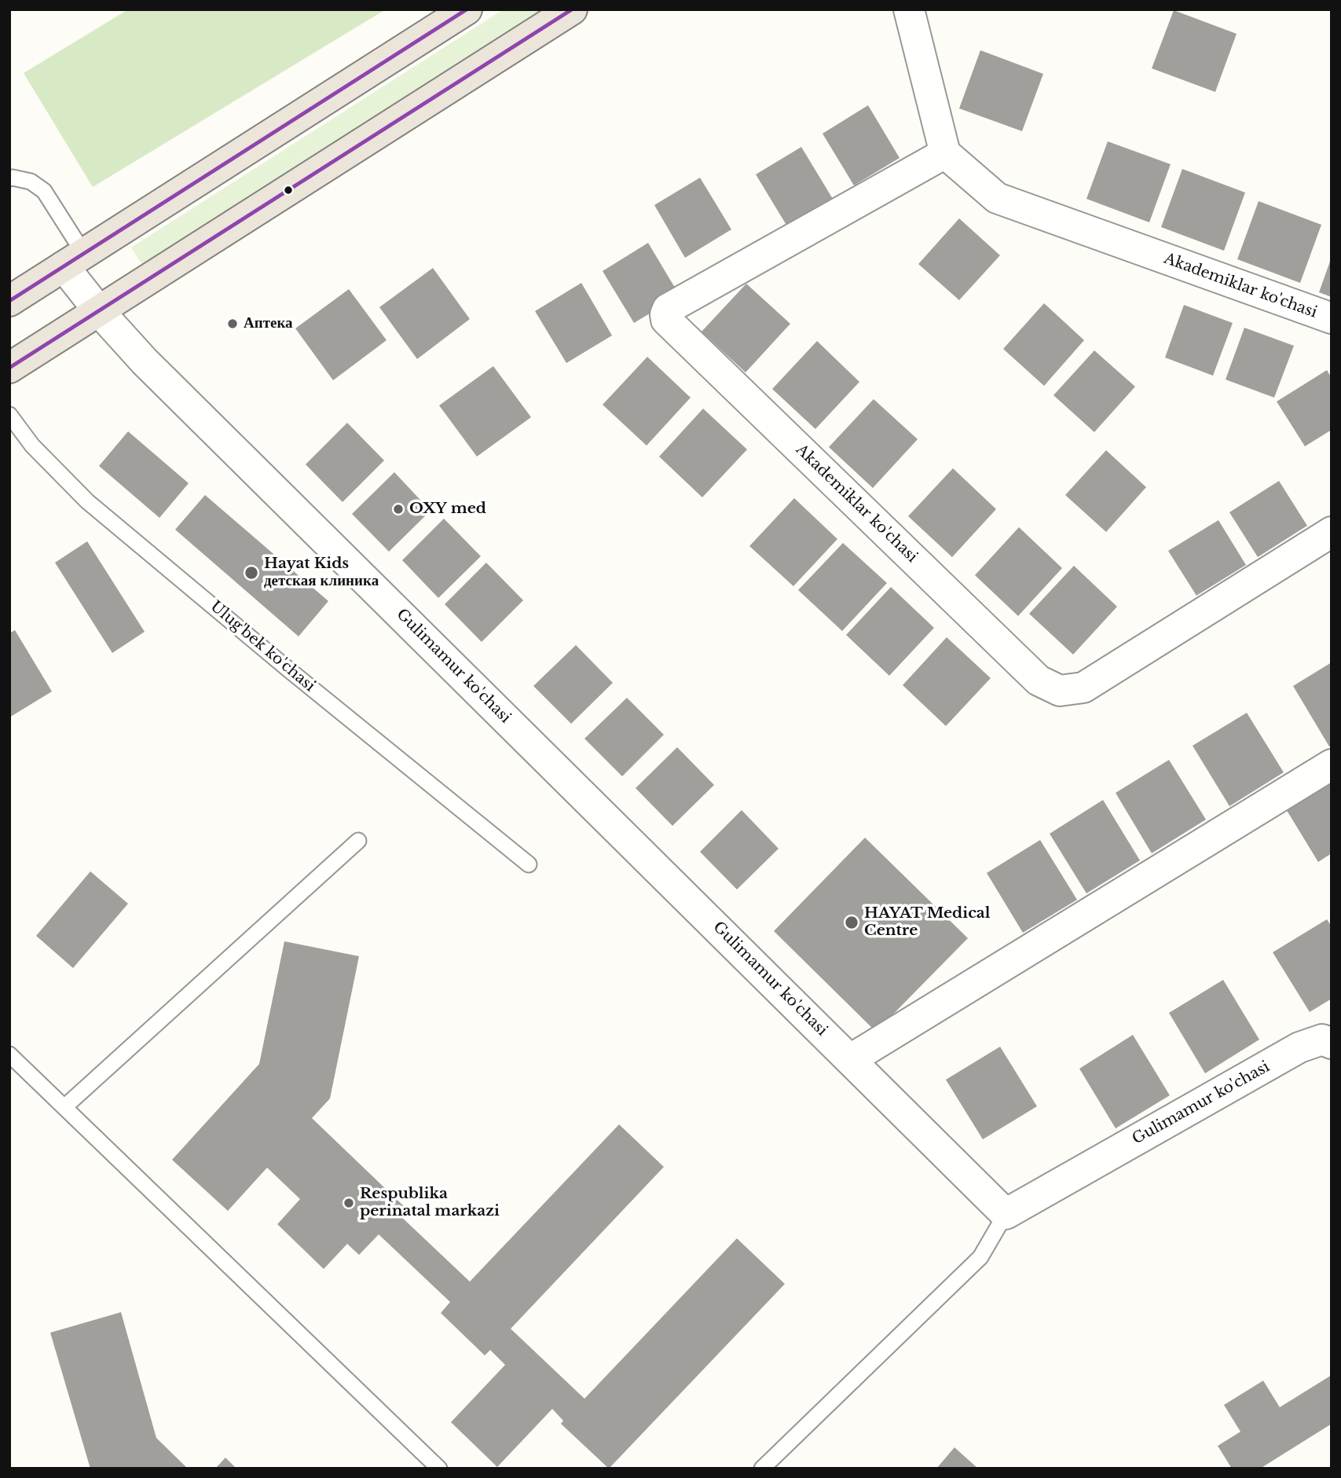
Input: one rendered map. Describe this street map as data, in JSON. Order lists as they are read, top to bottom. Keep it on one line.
{"streets":{"street":["Akademiklar ko'chasi","Gulimamur ko'chasi"],"lane":["Ulug'bek ko'chasi"]},"places":["Аптека","OXY med","Hayat Kids детская клиника","HAYAT Medical Centre","Respublika perinatal markazi"]}
